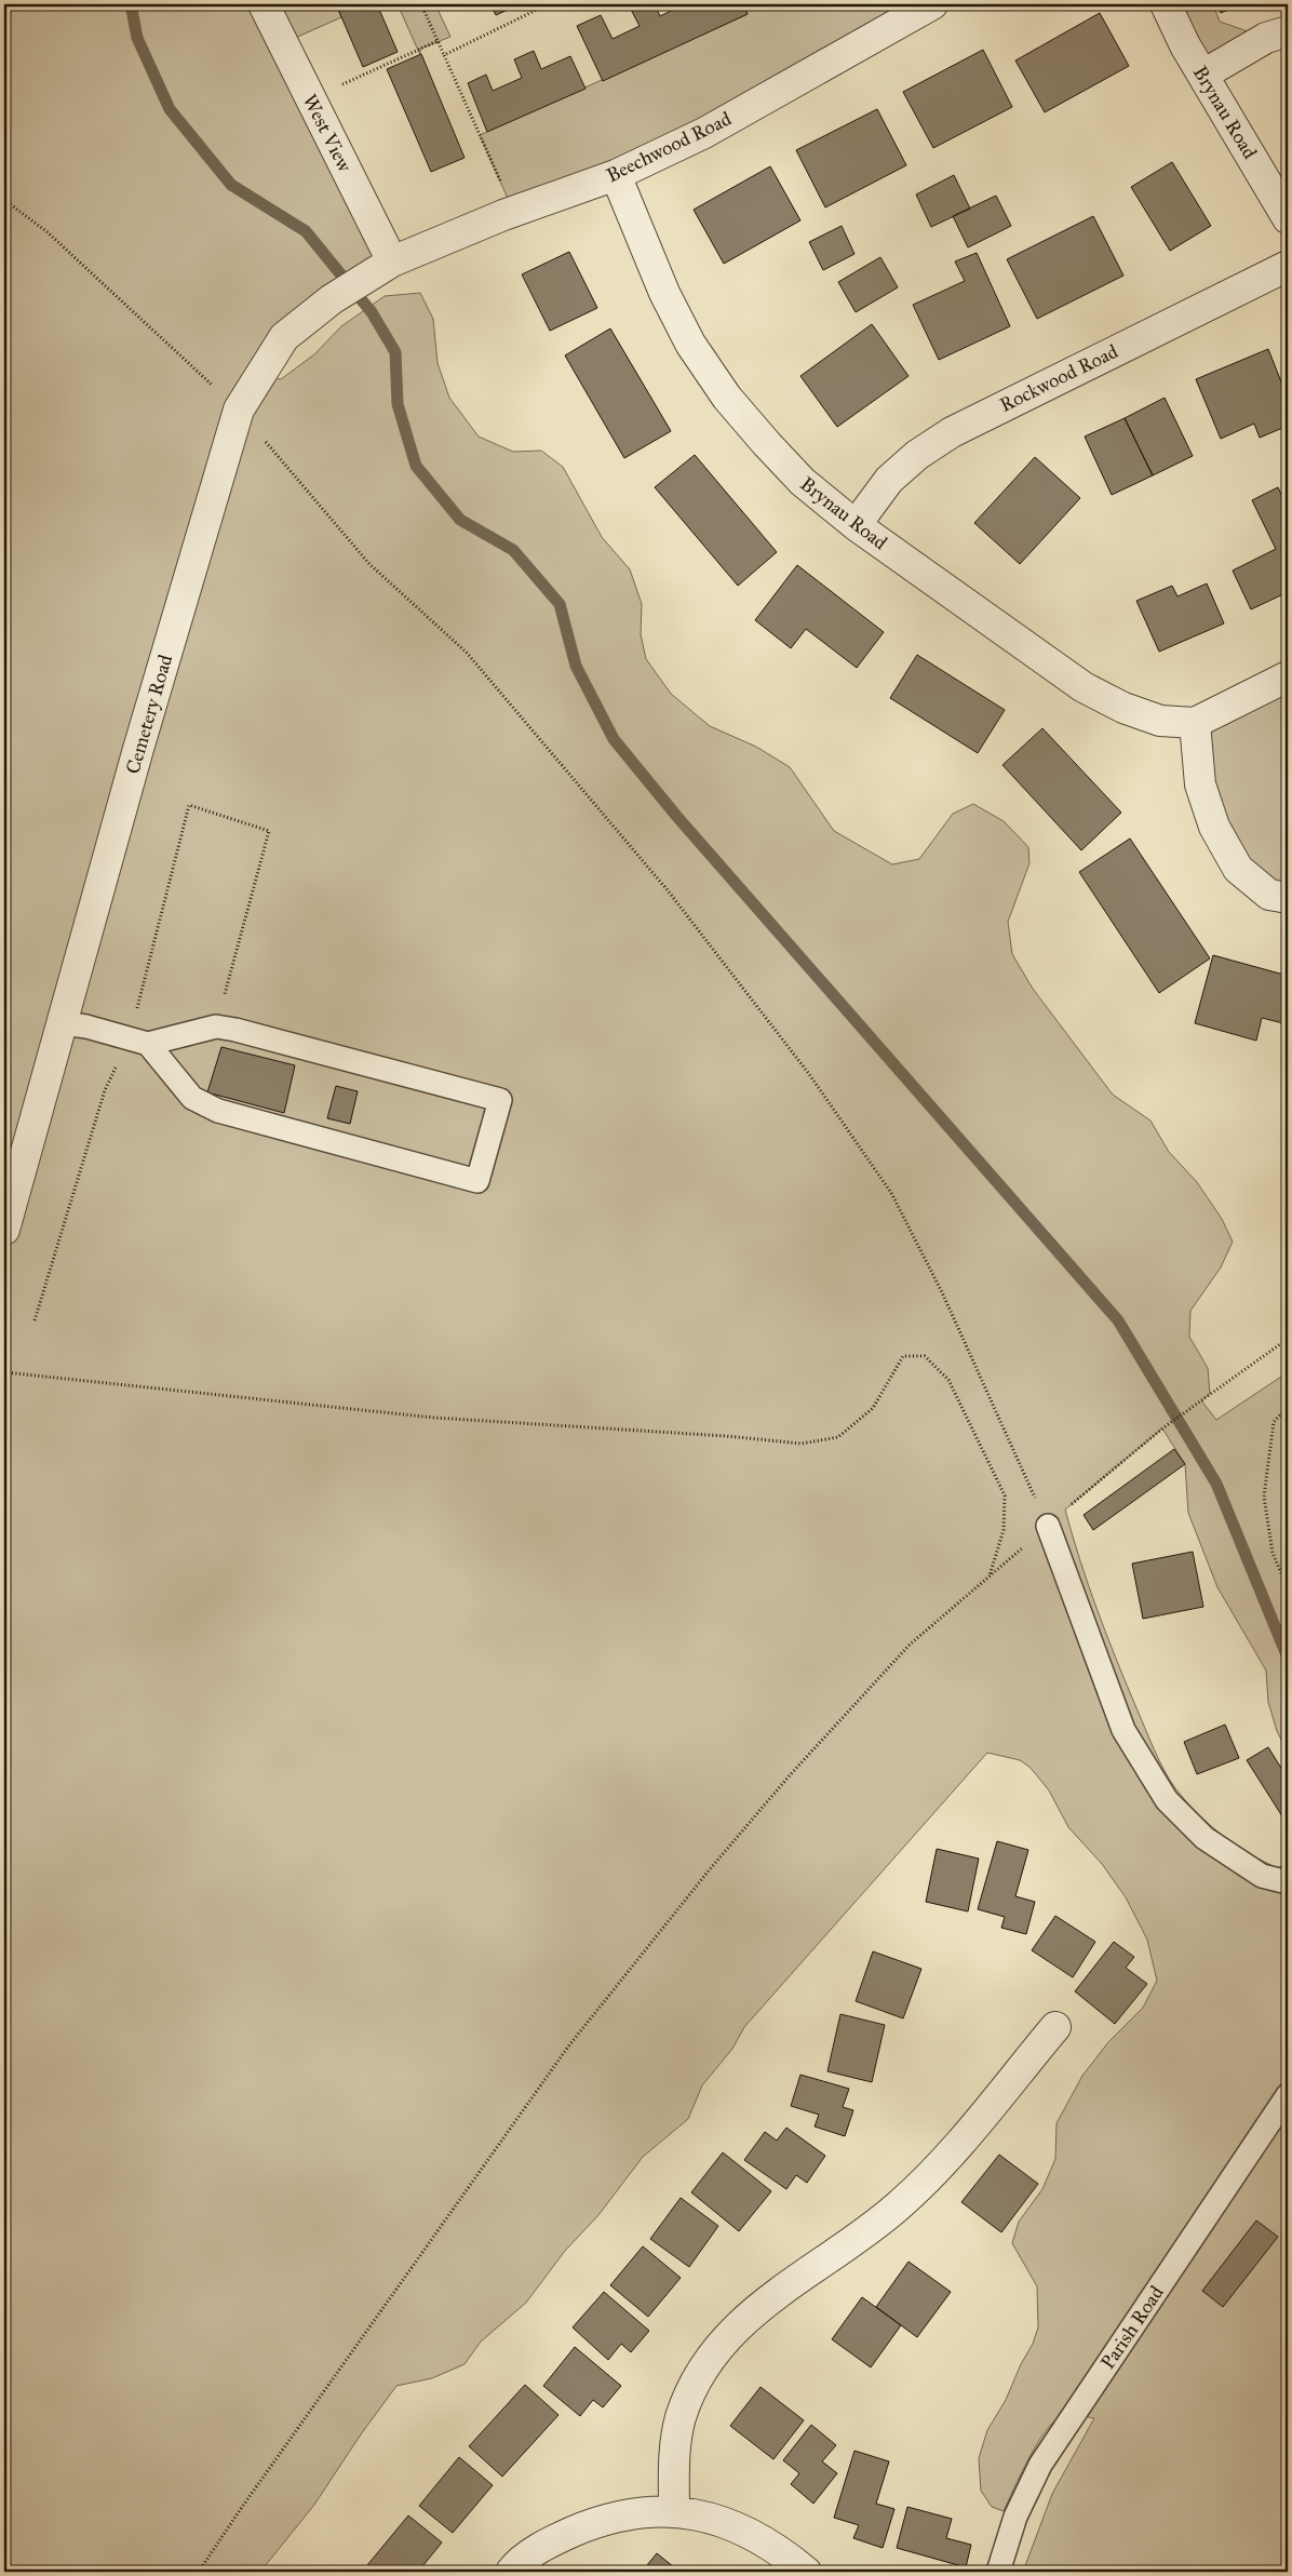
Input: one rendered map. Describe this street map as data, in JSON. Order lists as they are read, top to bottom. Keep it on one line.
{"streets":{"street":["Brynau Road","West View","Beechwood Road","Rockwood Road","Cemetery Road"],"lane":["Parish Road"]},"crossings":[["Brynau Road","Beechwood Road"],["Brynau Road","Rockwood Road"],["West View","Beechwood Road"],["West View","Cemetery Road"],["Beechwood Road","Cemetery Road"]]}
